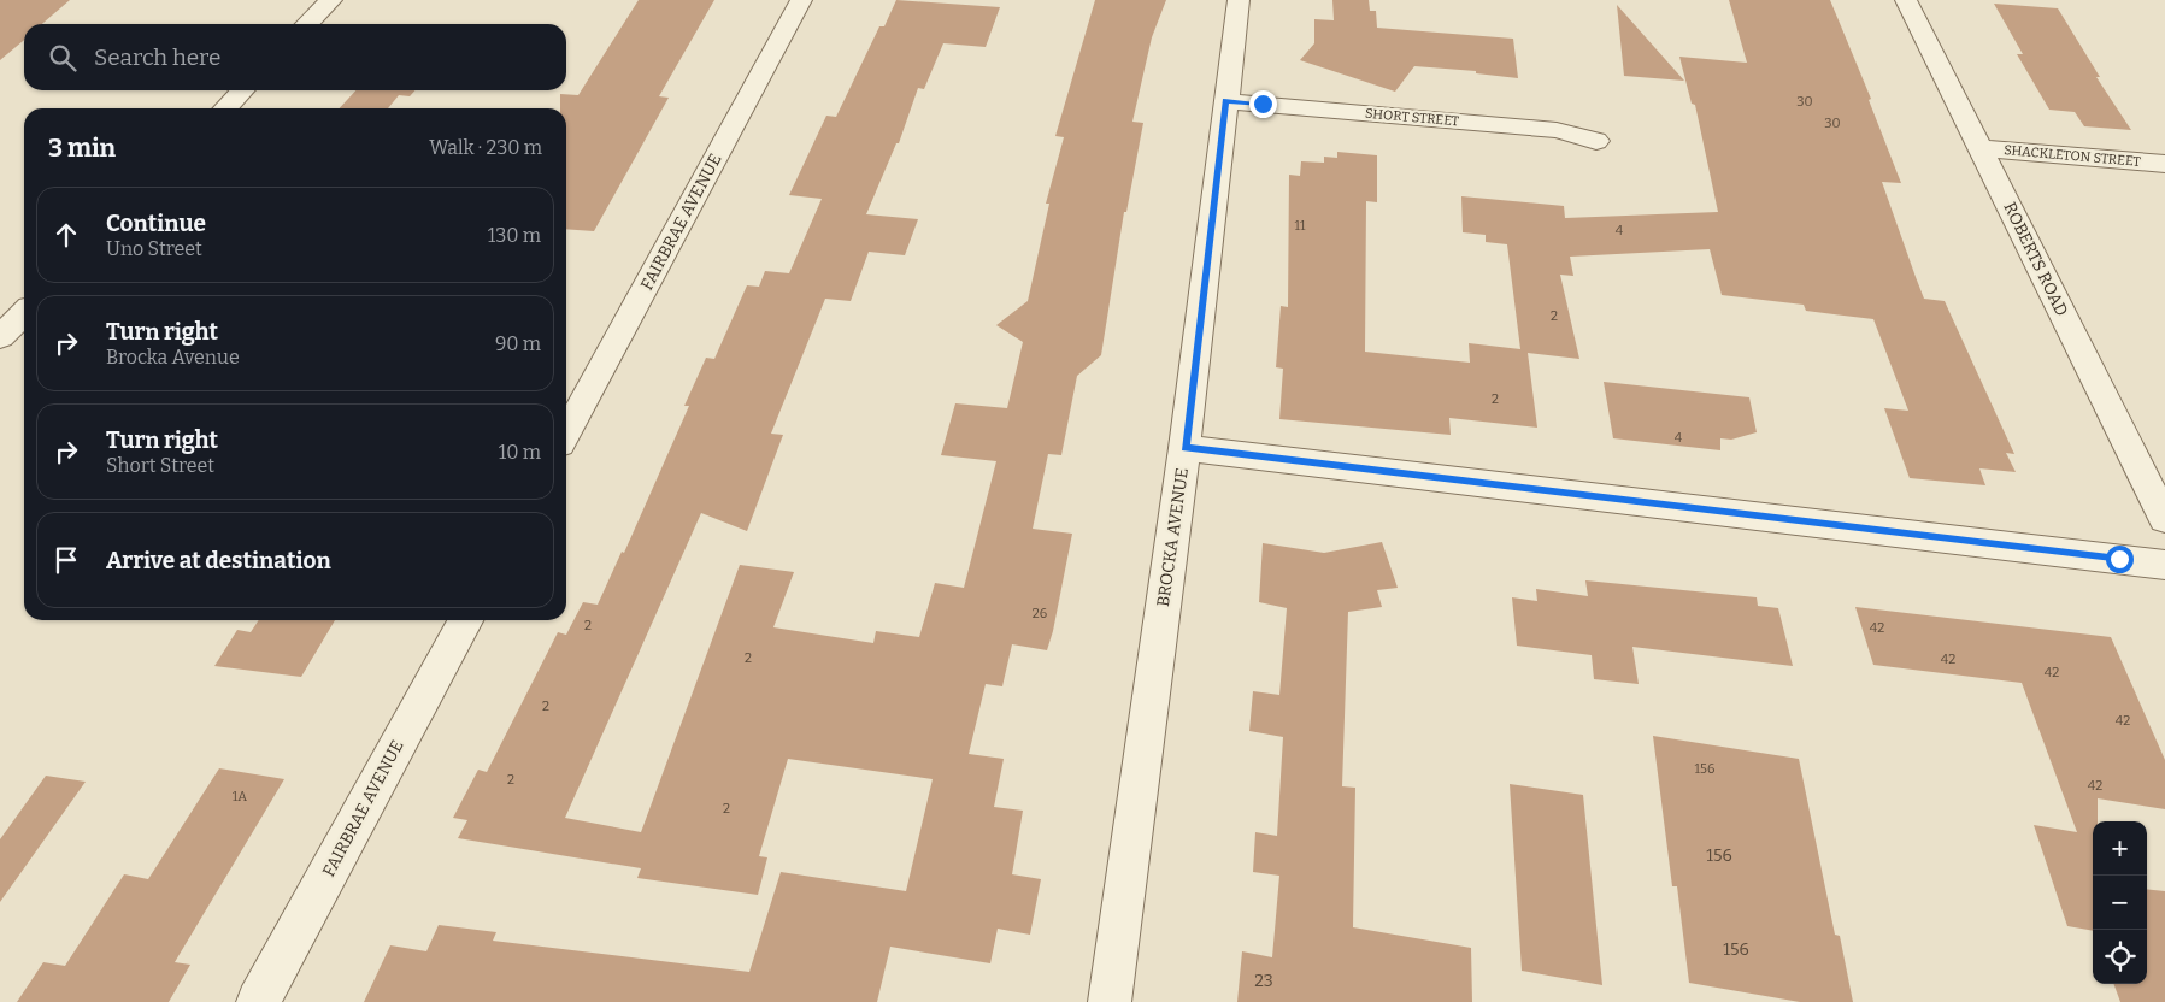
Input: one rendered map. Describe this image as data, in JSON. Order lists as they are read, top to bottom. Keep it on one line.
{"streets":{"street":["SHORT STREET","SHACKLETON STREET","FAIRBRAE AVENUE","ROBERTS ROAD","BROCKA AVENUE"]},"crossings":[["SHORT STREET","BROCKA AVENUE"],["SHACKLETON STREET","ROBERTS ROAD"]],"house_numbers":["30","30","11","4","2","2","4","26","2","42","2","42","42","2","42","156","2","42","1A","2","156","156","23"],"page":{"search":"Search here","heading":["3 min","Walk · 230 m"],"list":[["Continue","Uno Street","130 m"],["Turn right","Brocka Avenue","90 m"],["Turn right","Short Street","10 m"],"Arrive at destination"],"map_buttons":["+","−"]}}
